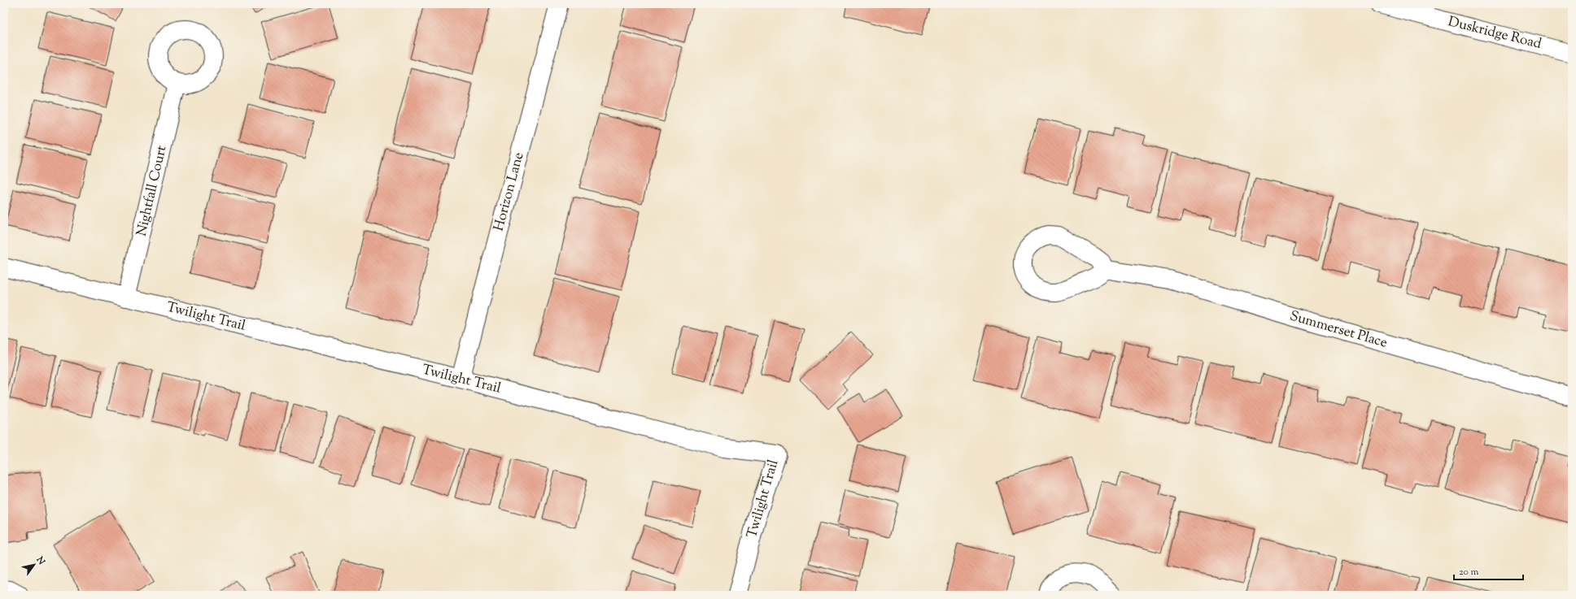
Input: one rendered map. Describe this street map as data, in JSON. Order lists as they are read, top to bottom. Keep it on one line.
{"streets":{"street":["Duskridge Road","Nightfall Court","Horizon Lane","Twilight Trail","Summerset Place"]},"crossings":[["Nightfall Court","Twilight Trail"],["Horizon Lane","Twilight Trail"]],"scale_bar":"20 m","north":"top right"}
